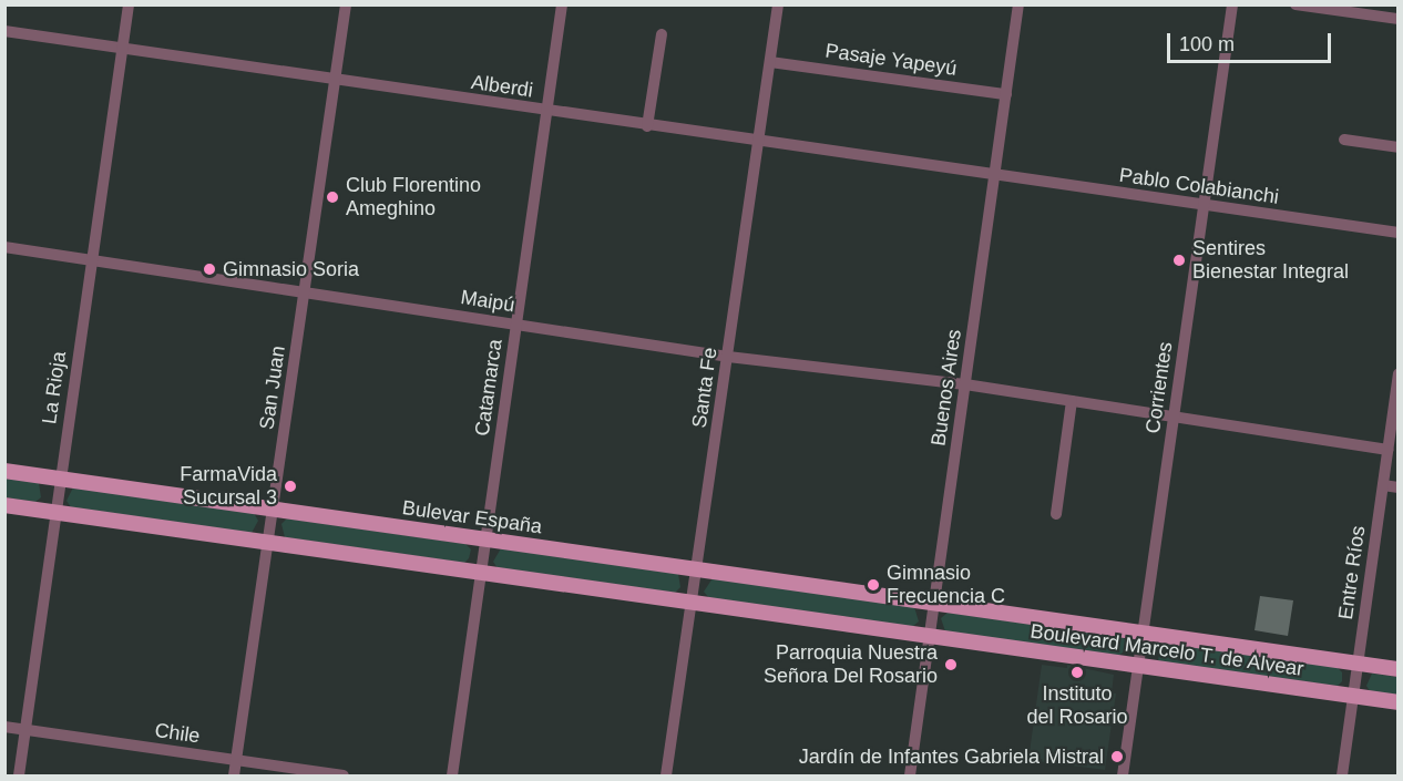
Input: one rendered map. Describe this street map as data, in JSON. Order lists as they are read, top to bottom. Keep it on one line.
{"streets":{"main road":["Bulevar España","Boulevard Marcelo T. de Alvear"],"street":["Pasaje Yapeyú","Alberdi","Pablo Colabianchi","Maipú","La Rioja","San Juan","Catamarca","Santa Fe","Buenos Aires","Corrientes","Entre Ríos","Chile"]},"crossings":[["Pasaje Yapeyú","Santa Fe"],["Pasaje Yapeyú","Buenos Aires"],["Alberdi","Pablo Colabianchi"],["Alberdi","La Rioja"],["Alberdi","San Juan"],["Alberdi","Catamarca"],["Alberdi","Santa Fe"],["Alberdi","Buenos Aires"],["Pablo Colabianchi","Buenos Aires"],["Pablo Colabianchi","Corrientes"],["Maipú","La Rioja"],["Maipú","San Juan"],["Maipú","Catamarca"],["Maipú","Santa Fe"],["Maipú","Buenos Aires"],["Maipú","Corrientes"],["Maipú","Entre Ríos"],["La Rioja","Bulevar España"],["La Rioja","Chile"],["San Juan","Bulevar España"],["San Juan","Chile"],["Catamarca","Bulevar España"],["Santa Fe","Bulevar España"],["Buenos Aires","Bulevar España"],["Buenos Aires","Boulevard Marcelo T. de Alvear"],["Corrientes","Boulevard Marcelo T. de Alvear"],["Bulevar España","Boulevard Marcelo T. de Alvear"],["Entre Ríos","Boulevard Marcelo T. de Alvear"]],"places":["Club Florentino Ameghino","Sentires Bienestar Integral","Gimnasio Soria","FarmaVida Sucursal 3","Gimnasio Frecuencia C","Parroquia Nuestra Señora Del Rosario","Instituto del Rosario","Jardín de Infantes Gabriela Mistral"],"scale_bar":"100 m"}
